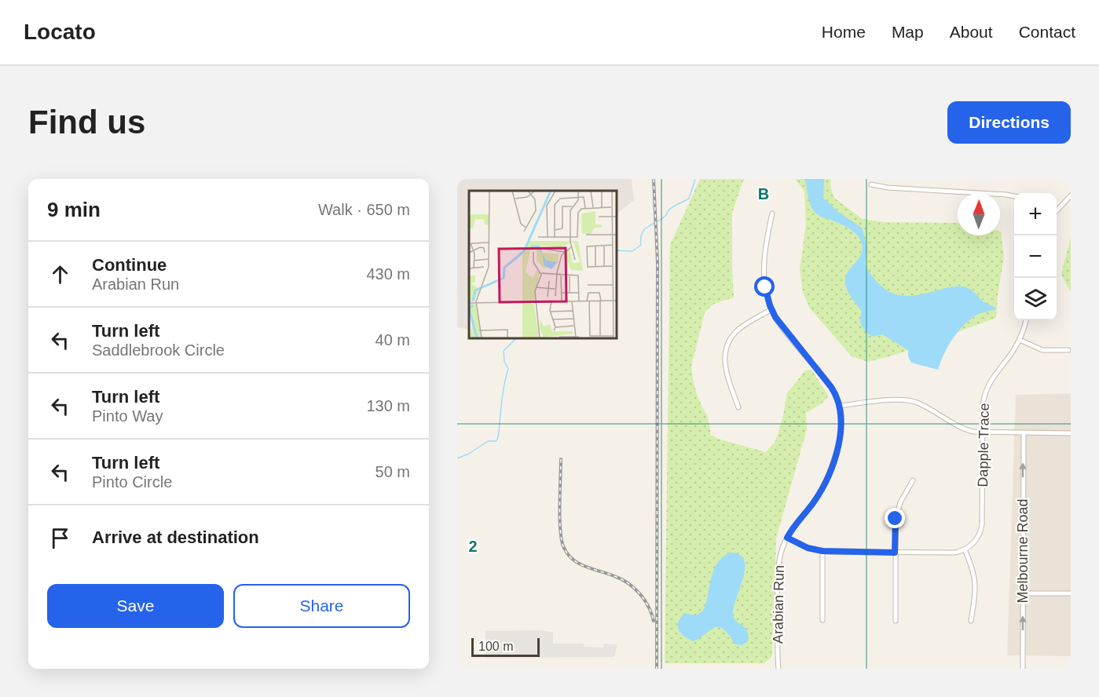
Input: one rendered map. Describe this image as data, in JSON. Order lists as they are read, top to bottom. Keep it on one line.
{"streets":{"street":["Dapple Trace","Melbourne Road","Arabian Run"]},"one_way":["Melbourne Road"],"scale_bar":"100 m","north":"top","page":{"header":"Locato","nav":["Home","Map","About","Contact"],"buttons":["Directions",["Save","Share"]],"title":"Find us","heading":["9 min","Walk · 650 m"],"map_buttons":["+","−"],"list":[["Continue","Arabian Run","430 m"],["Turn left","Saddlebrook Circle","40 m"],["Turn left","Pinto Way","130 m"],["Turn left","Pinto Circle","50 m"],"Arrive at destination"],"scale":"100 m"},"grid":{"columns":["B"],"rows":["2"]}}
